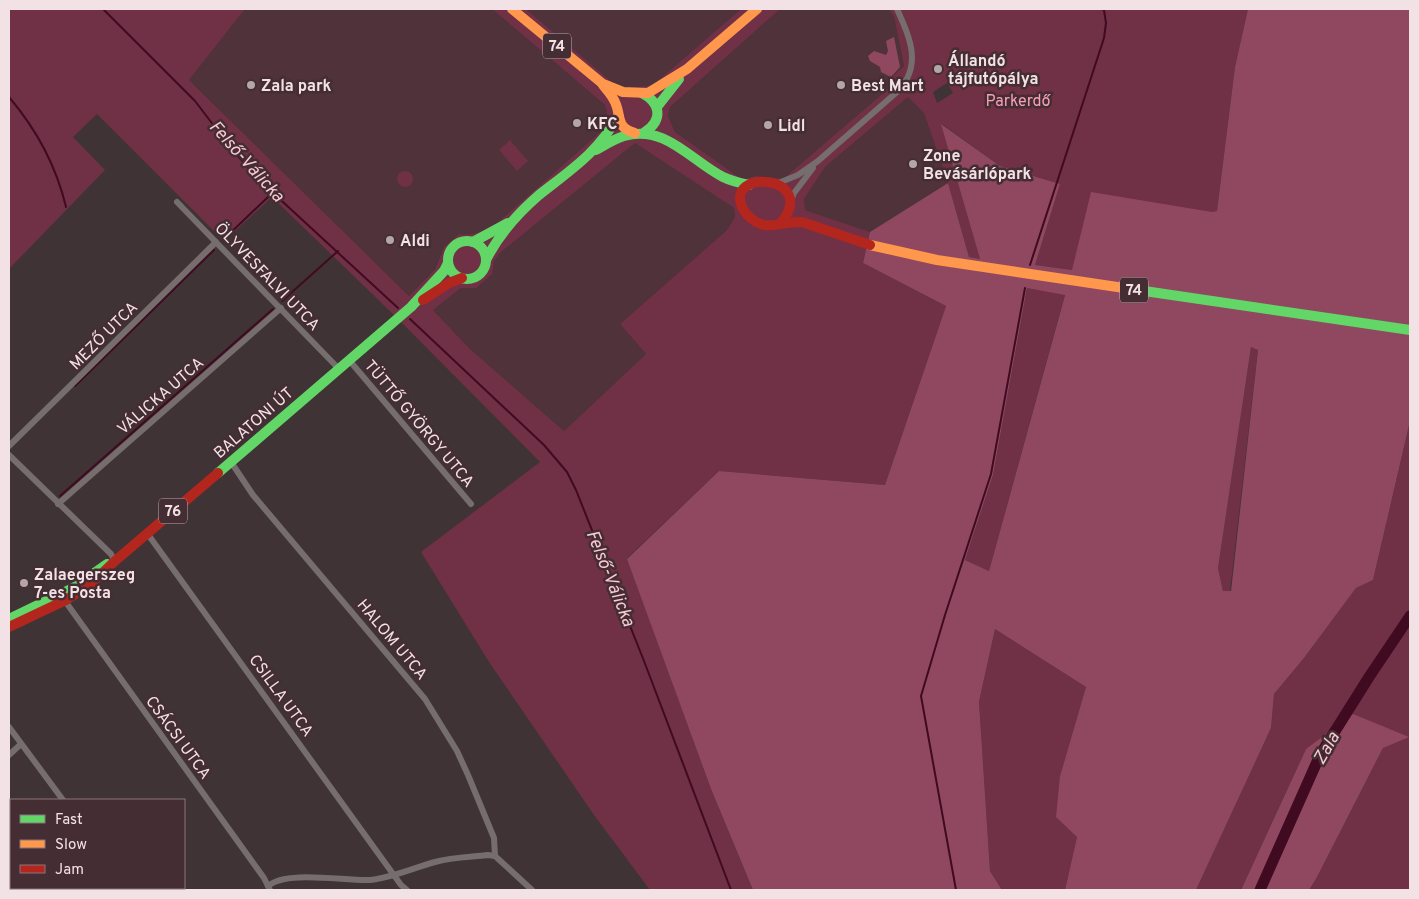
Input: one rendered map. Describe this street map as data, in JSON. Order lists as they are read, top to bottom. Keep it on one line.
{"streets":{"main road":["74","BALATONI ÚT","76"],"street":["ÖLYVESFALVI UTCA","MEZŐ UTCA","VÁLICKA UTCA","TÜTTŐ GYÖRGY UTCA","HALOM UTCA","CSILLA UTCA","CSÁCSI UTCA"]},"crossings":[["74","76"],["ÖLYVESFALVI UTCA","MEZŐ UTCA"],["ÖLYVESFALVI UTCA","VÁLICKA UTCA"],["ÖLYVESFALVI UTCA","BALATONI ÚT"],["BALATONI ÚT","TÜTTŐ GYÖRGY UTCA"],["BALATONI ÚT","76"],["BALATONI ÚT","HALOM UTCA"],["BALATONI ÚT","CSILLA UTCA"],["BALATONI ÚT","CSÁCSI UTCA"]],"water":["Felső-Válicka","Zala"],"parks":["Parkerdő"],"places":["Állandó tájfutópálya","Zala park","Best Mart","KFC","Lidl","Zone Bevásárlópark","Aldi","Zalaegerszeg 7-es Posta"],"legend":["Fast","Slow","Jam"]}
